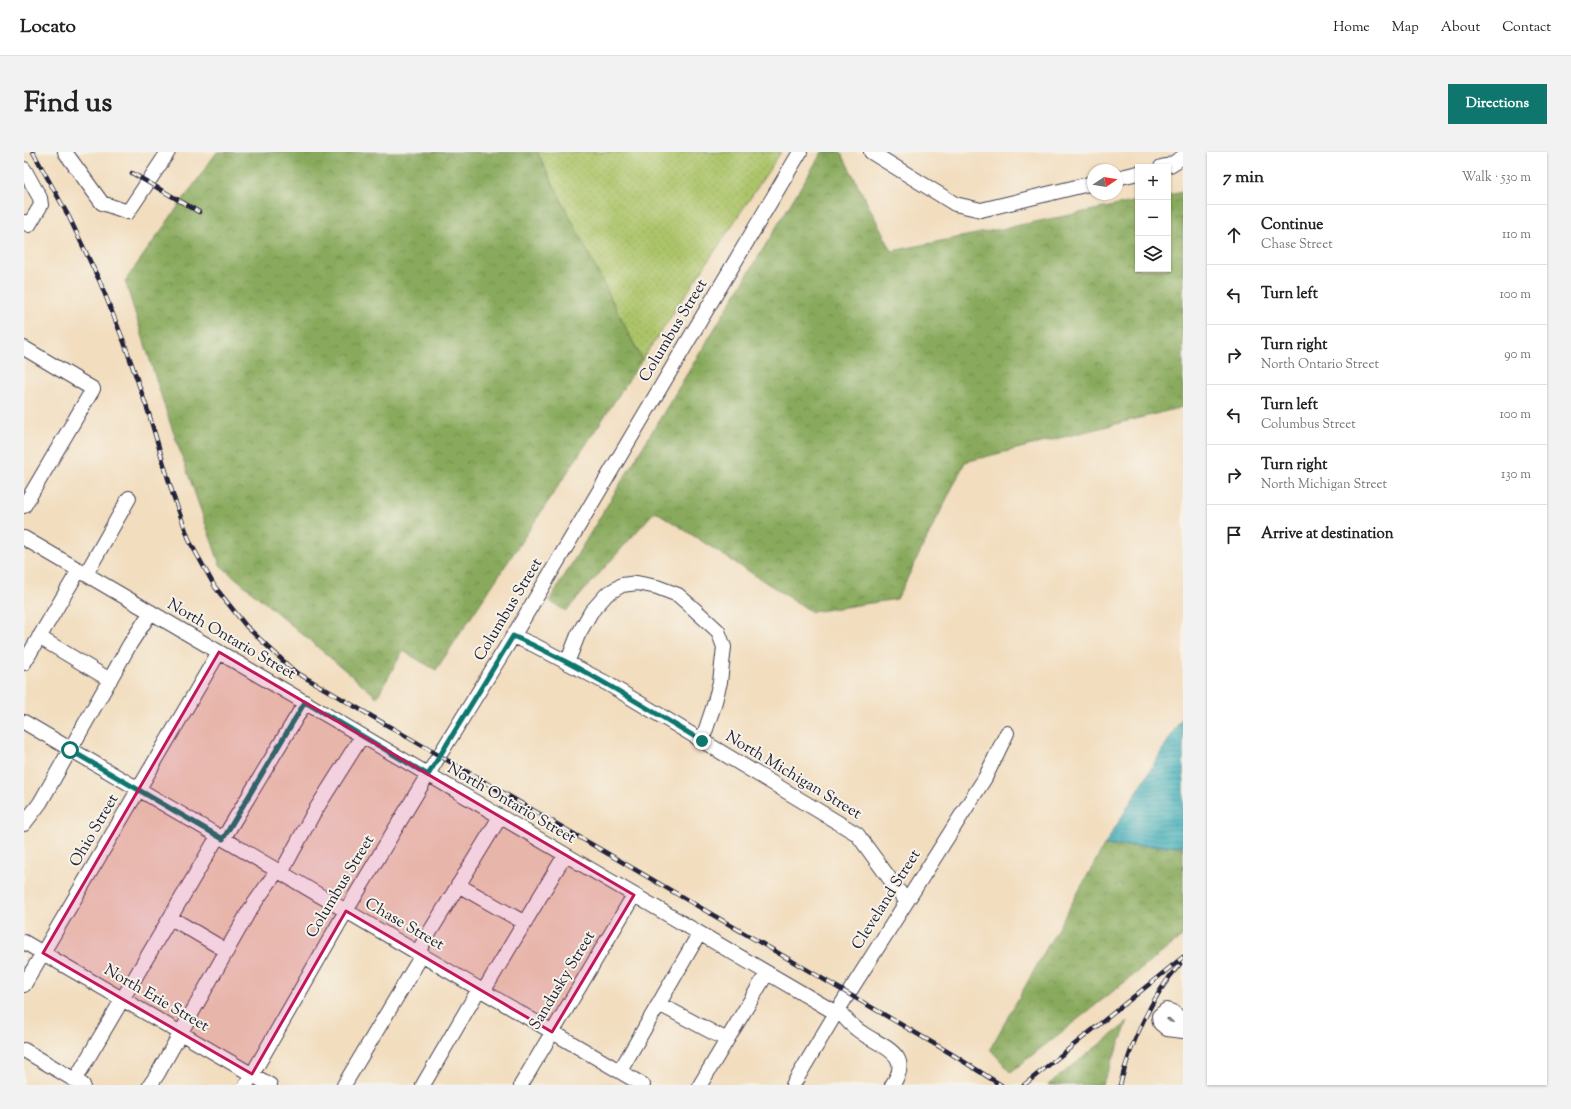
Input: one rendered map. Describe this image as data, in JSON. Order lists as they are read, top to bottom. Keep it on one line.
{"streets":{"street":["Columbus Street","North Ontario Street","North Michigan Street","Ohio Street","Cleveland Street","Chase Street","Sandusky Street","North Erie Street"]},"crossings":[["Columbus Street","North Ontario Street"],["Columbus Street","North Michigan Street"],["Columbus Street","Chase Street"],["Columbus Street","North Erie Street"],["North Ontario Street","Ohio Street"],["North Ontario Street","Cleveland Street"],["North Ontario Street","Sandusky Street"],["North Michigan Street","Cleveland Street"],["Ohio Street","Chase Street"],["Ohio Street","North Erie Street"],["Chase Street","Sandusky Street"]],"north":"right","page":{"header":"Locato","nav":["Home","Map","About","Contact"],"title":"Find us","buttons":"Directions","heading":["7 min","Walk · 530 m"],"map_buttons":["+","−"],"list":[["Continue","Chase Street","110 m"],["Turn left","100 m"],["Turn right","North Ontario Street","90 m"],["Turn left","Columbus Street","100 m"],["Turn right","North Michigan Street","130 m"],"Arrive at destination"]}}
